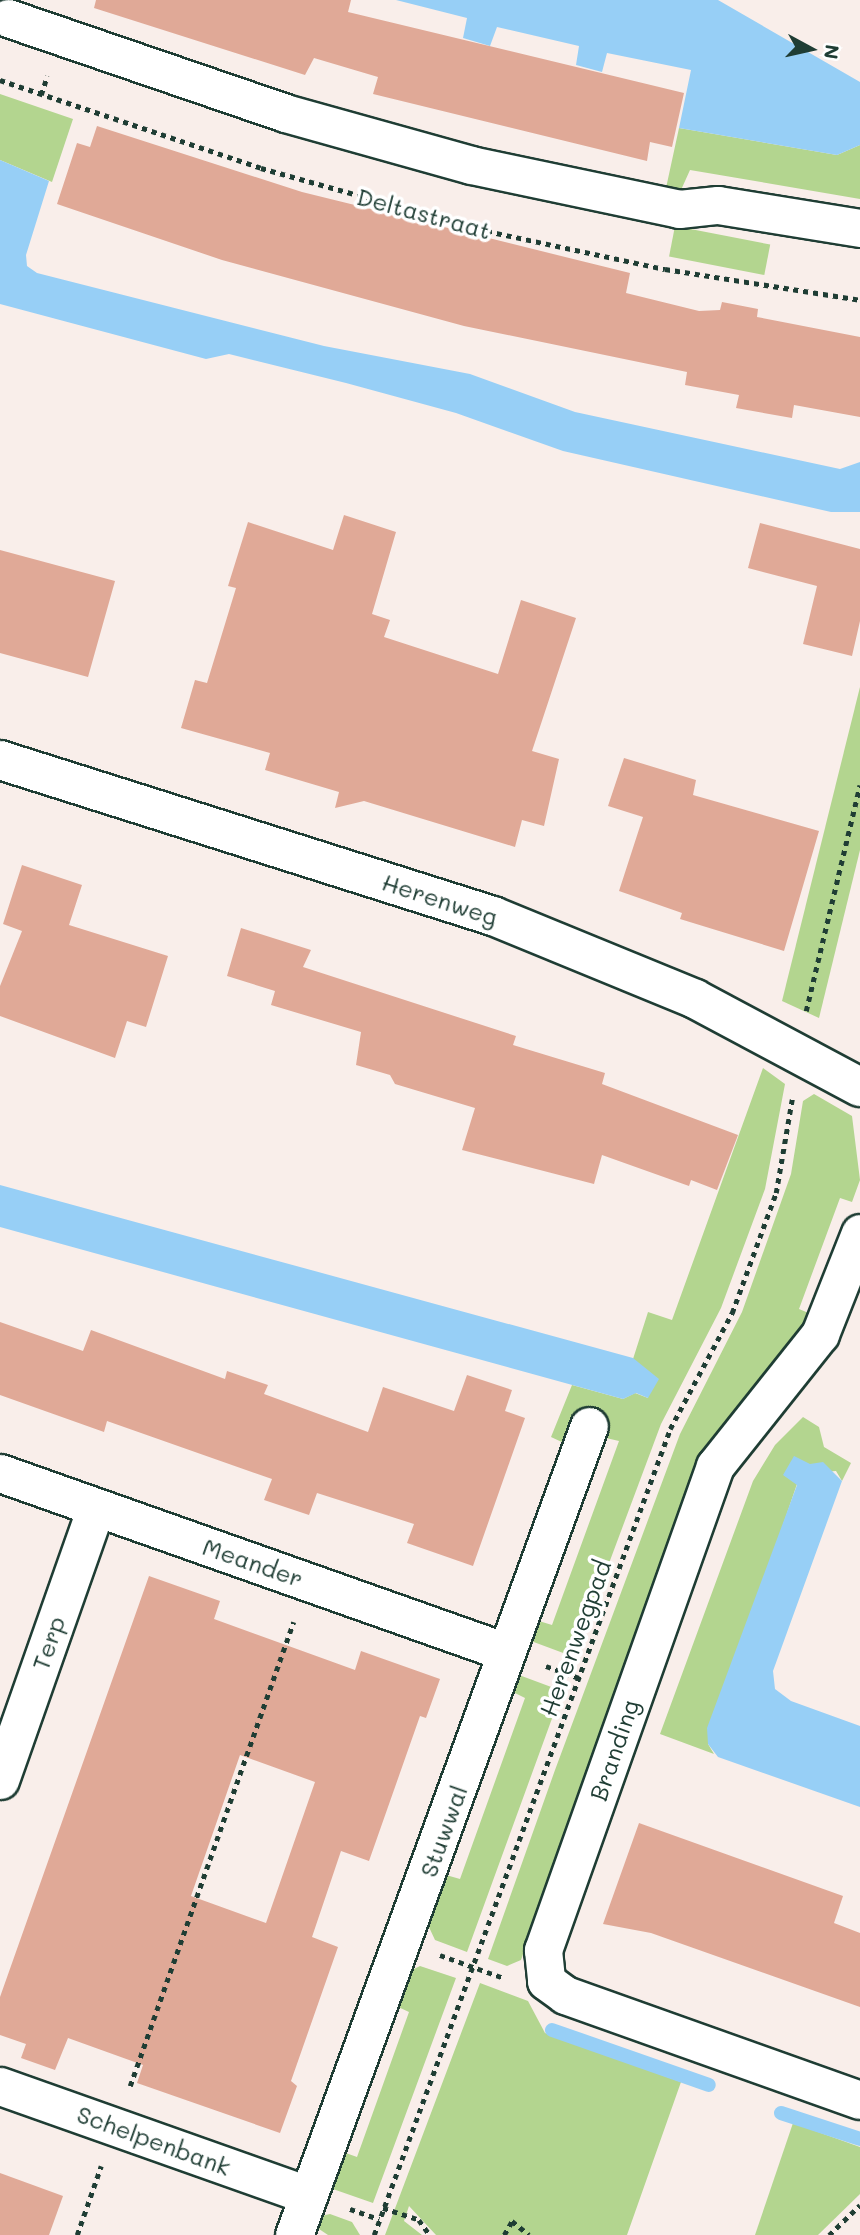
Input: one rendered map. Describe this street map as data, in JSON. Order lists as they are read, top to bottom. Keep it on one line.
{"streets":{"street":["Herenweg","Meander","Terp","Branding","Stuwwal","Schelpenbank"],"path":["Deltastraat","Herenwegpad"]},"crossings":[["Herenweg","Herenwegpad"],["Meander","Terp"],["Meander","Stuwwal"],["Stuwwal","Schelpenbank"]],"north":"right"}
